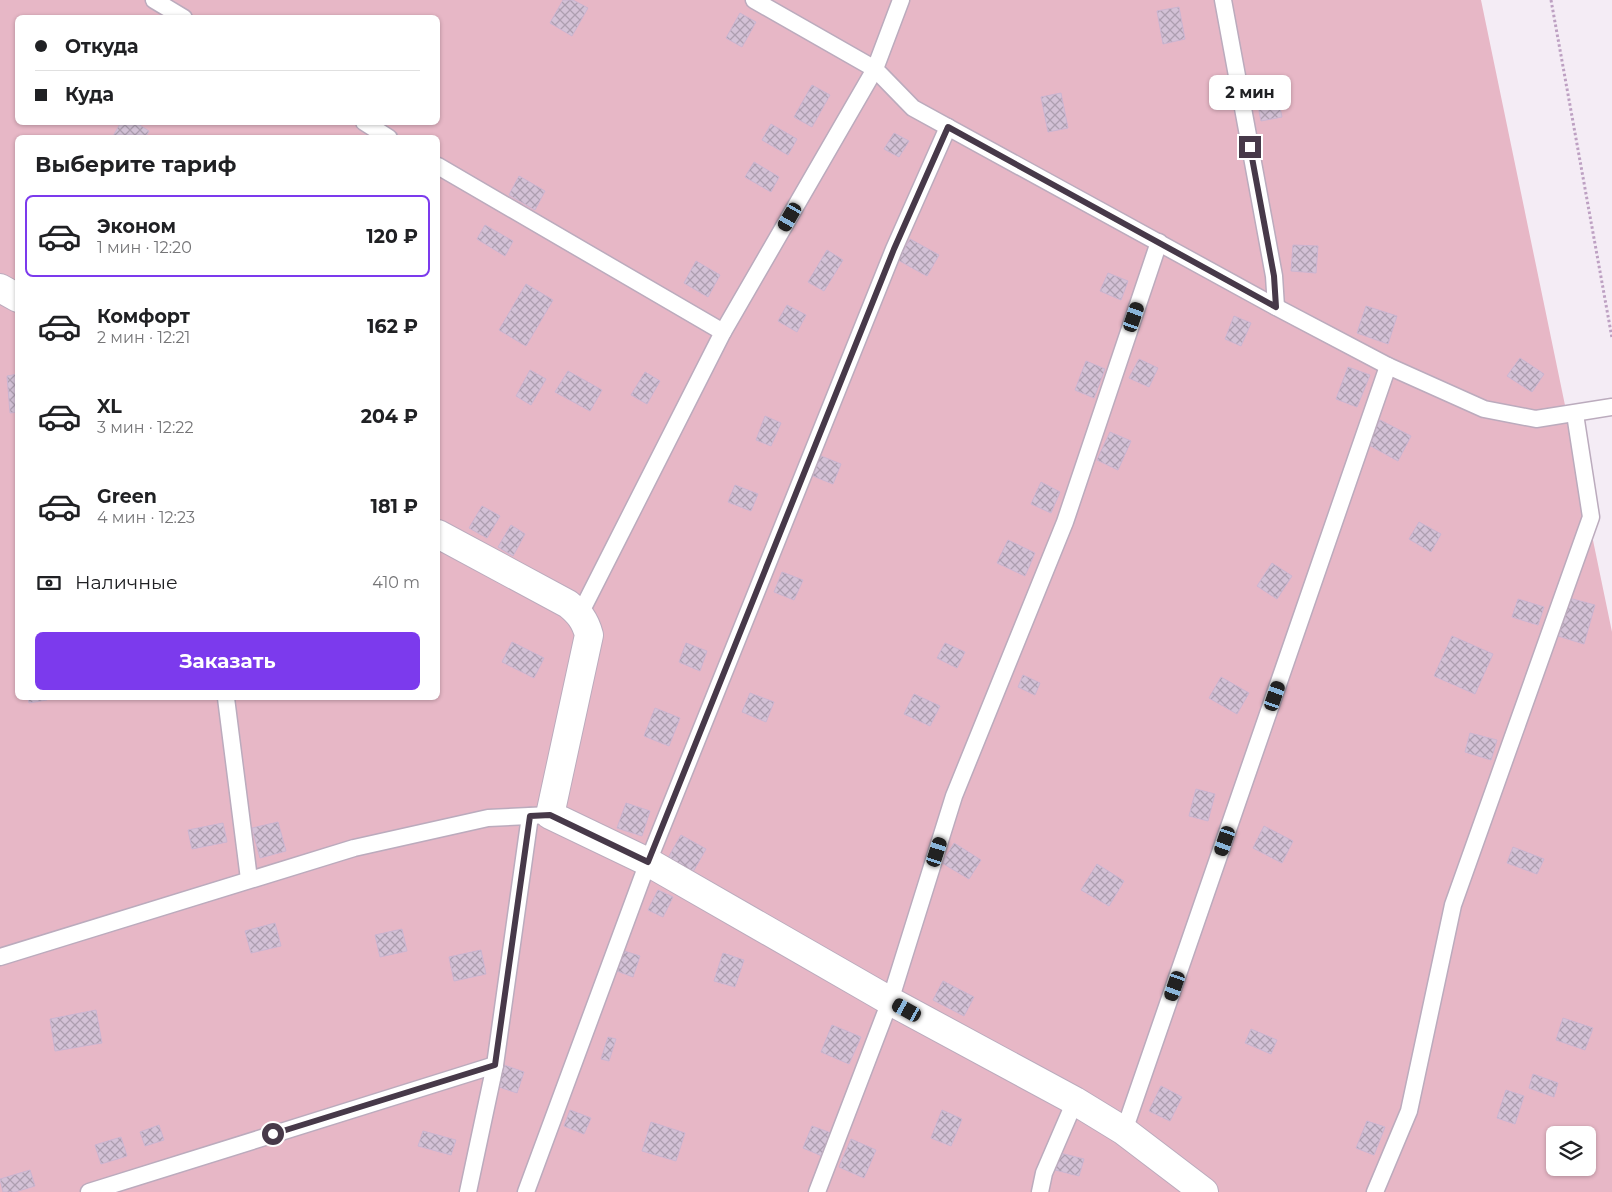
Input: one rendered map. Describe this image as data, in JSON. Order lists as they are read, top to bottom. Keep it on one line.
{"page":{"banner":["Откуда","Куда"],"bubble":"2 мин","heading":"Выберите тариф","list":[{"name":"Эконом","note":"1 мин · 12:20","value":"120 ₽"},{"name":"Комфорт","note":"2 мин · 12:21","value":"162 ₽"},{"name":"XL","note":"3 мин · 12:22","value":"204 ₽"},{"name":"Green","note":"4 мин · 12:23","value":"181 ₽"}],"pay":["Наличные","410 m"],"buttons":"Заказать"}}
